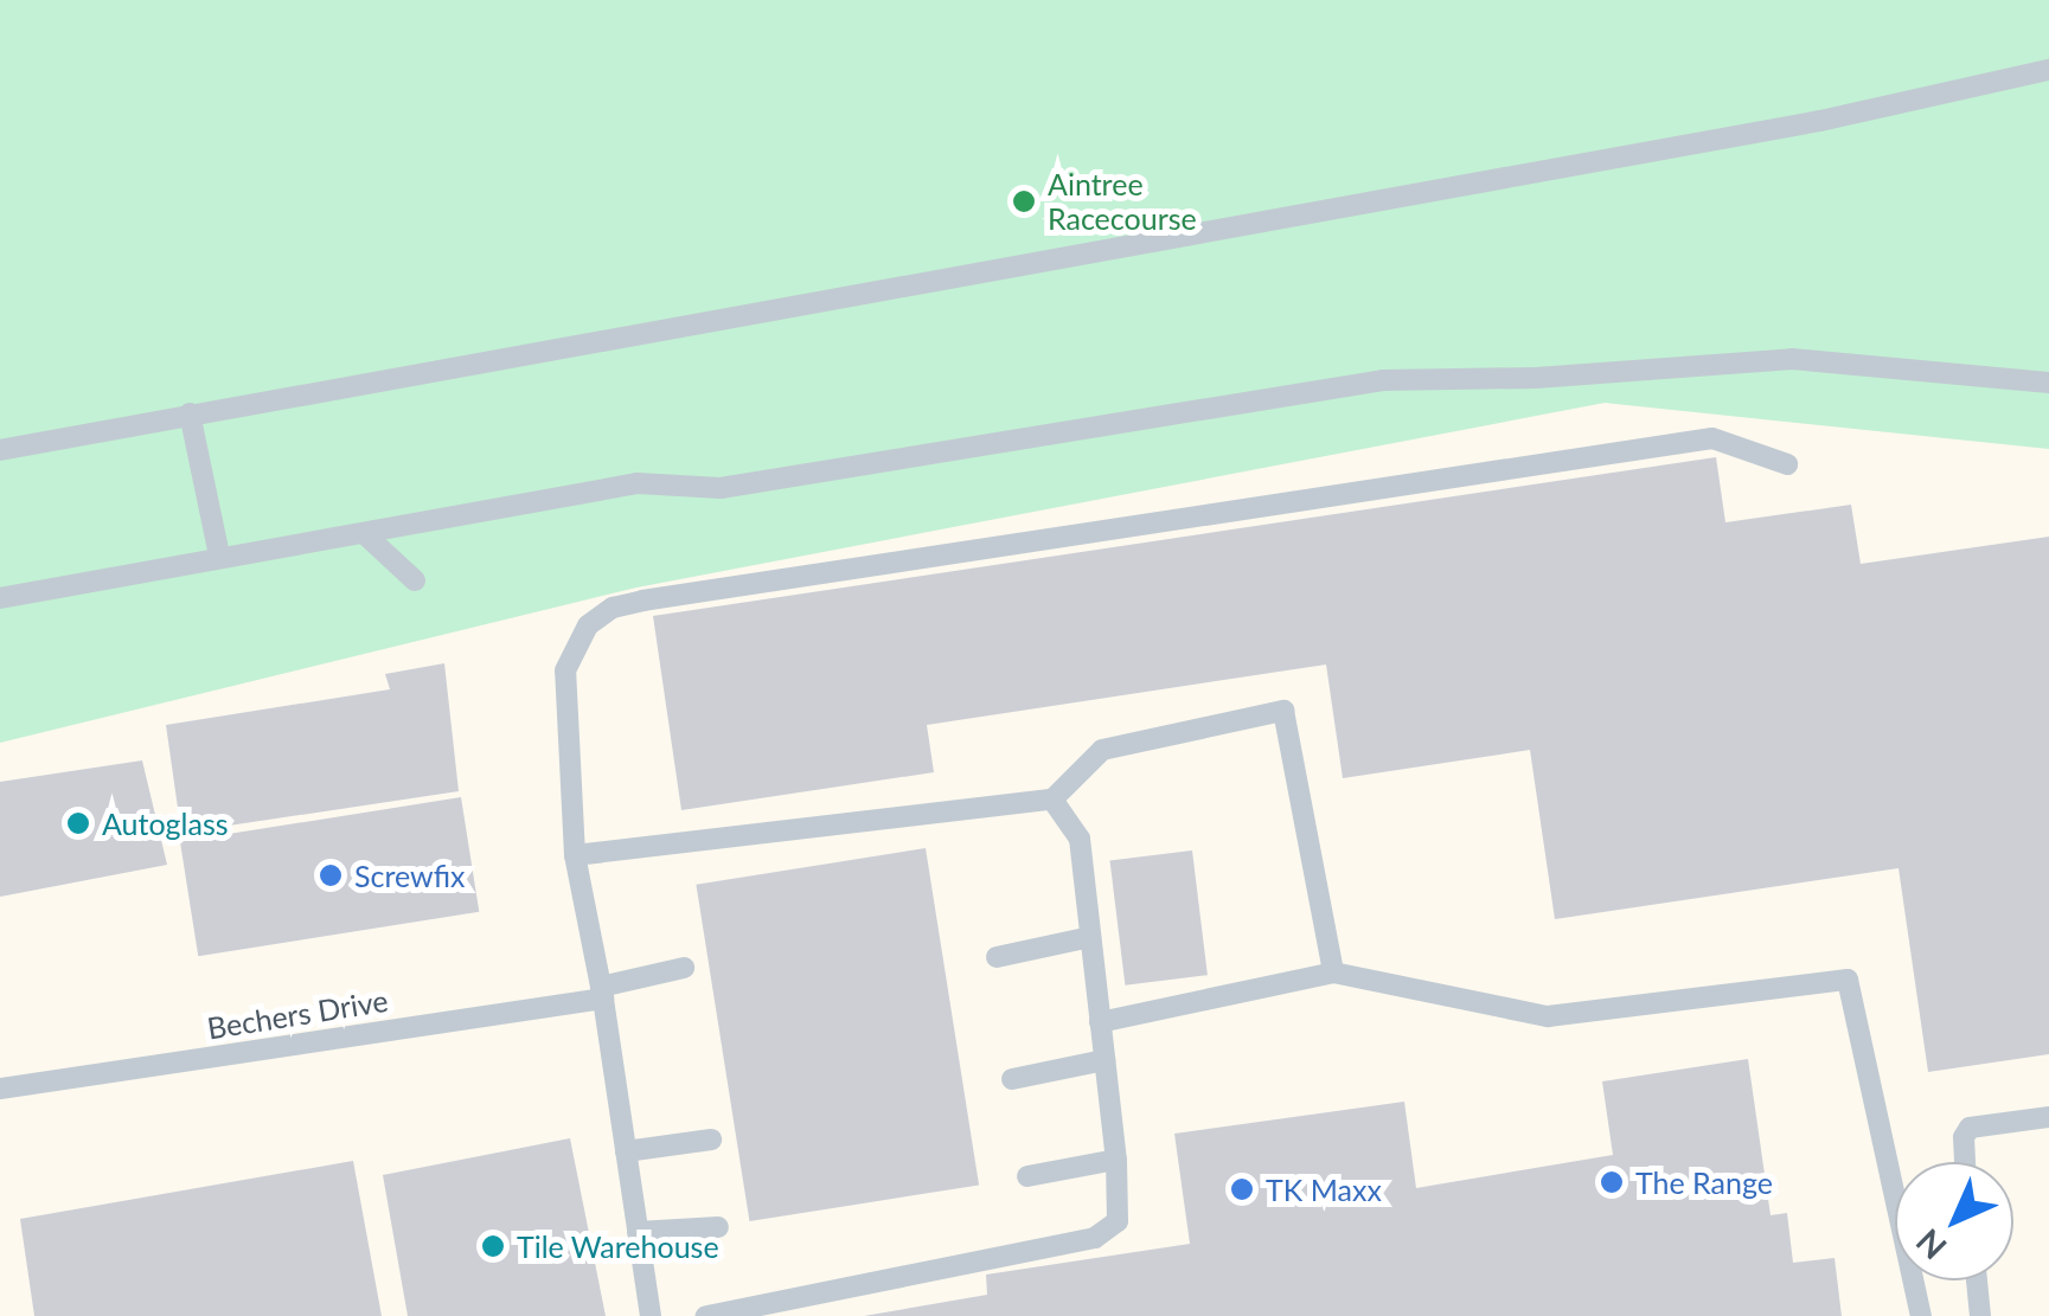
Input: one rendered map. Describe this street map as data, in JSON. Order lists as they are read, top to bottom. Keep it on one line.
{"streets":{"lane":["Bechers Drive"]},"places":["Aintree Racecourse","Autoglass","Screwfix","The Range","TK Maxx","Tile Warehouse"],"north":"bottom left"}
